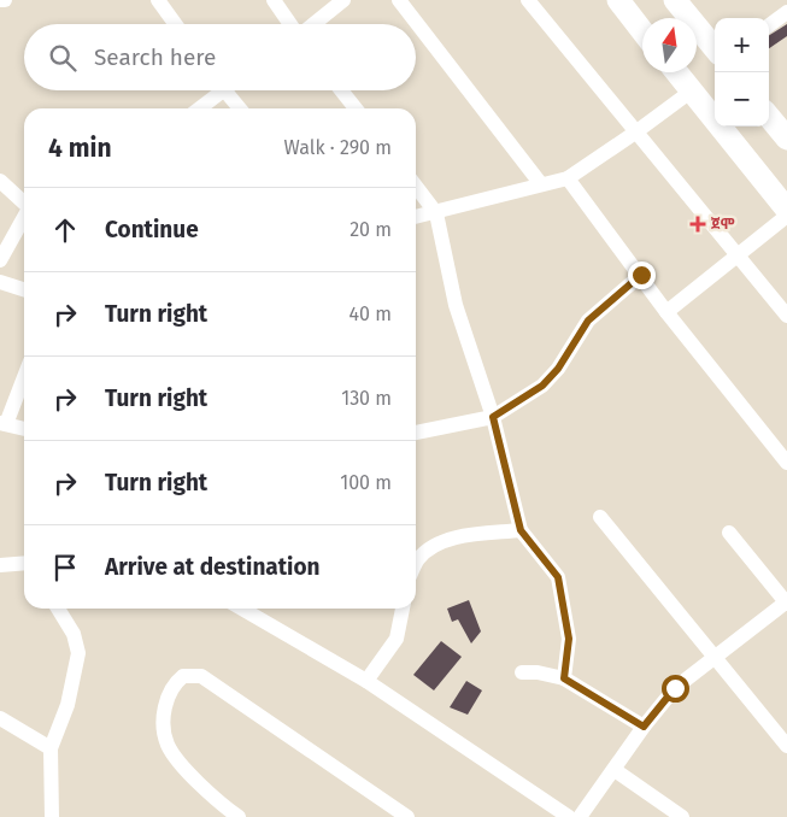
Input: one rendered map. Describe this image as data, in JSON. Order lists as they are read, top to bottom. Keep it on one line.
{"places":{"health":["ጀሞ"]},"north":"top","page":{"map_buttons":["+","−"],"search":"Search here","heading":["4 min","Walk · 290 m"],"list":[["Continue","20 m"],["Turn right","40 m"],["Turn right","130 m"],["Turn right","100 m"],"Arrive at destination"]}}
